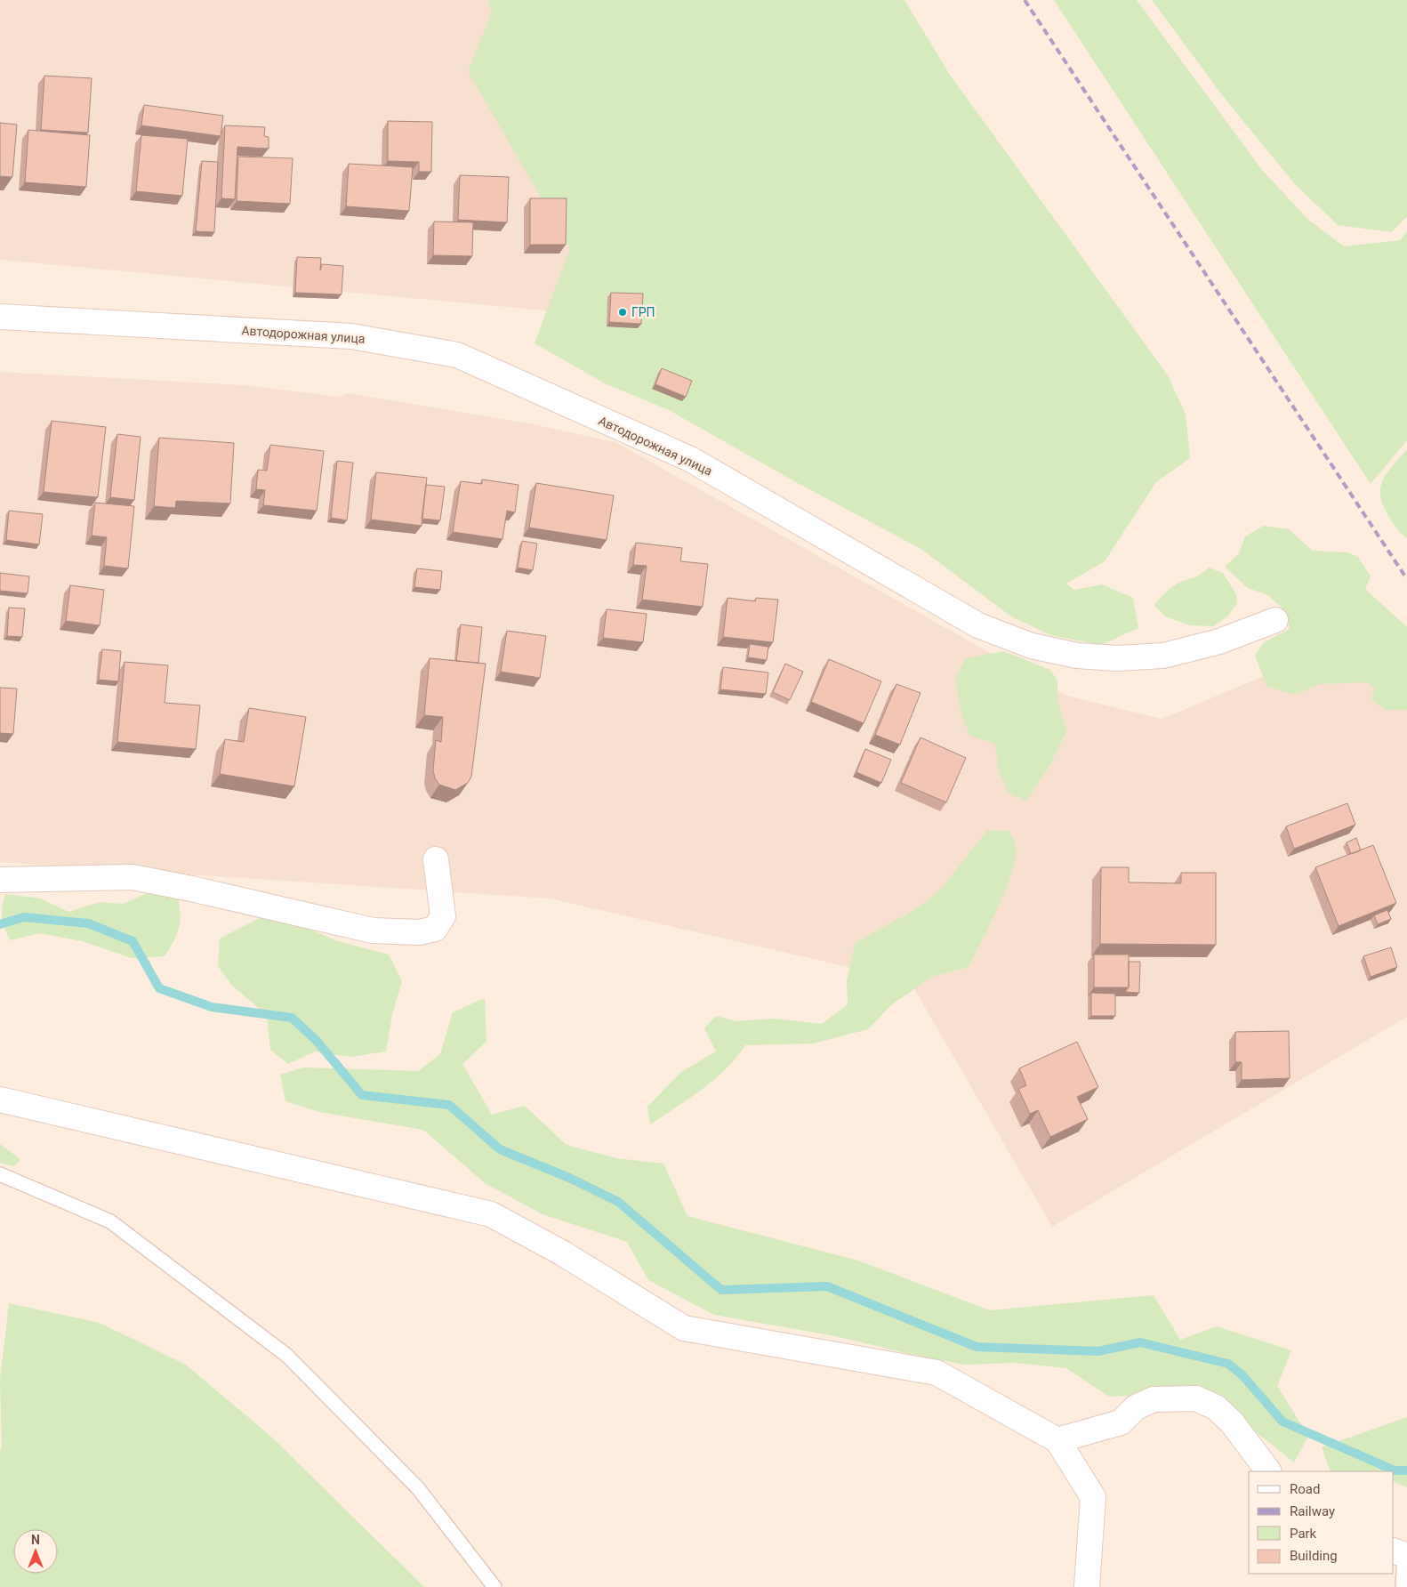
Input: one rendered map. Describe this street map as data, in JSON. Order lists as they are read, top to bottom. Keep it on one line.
{"streets":{"street":["Автодорожная улица"]},"places":["ГРП"],"legend":["Road","Railway","Park","Building"],"north":"top"}
